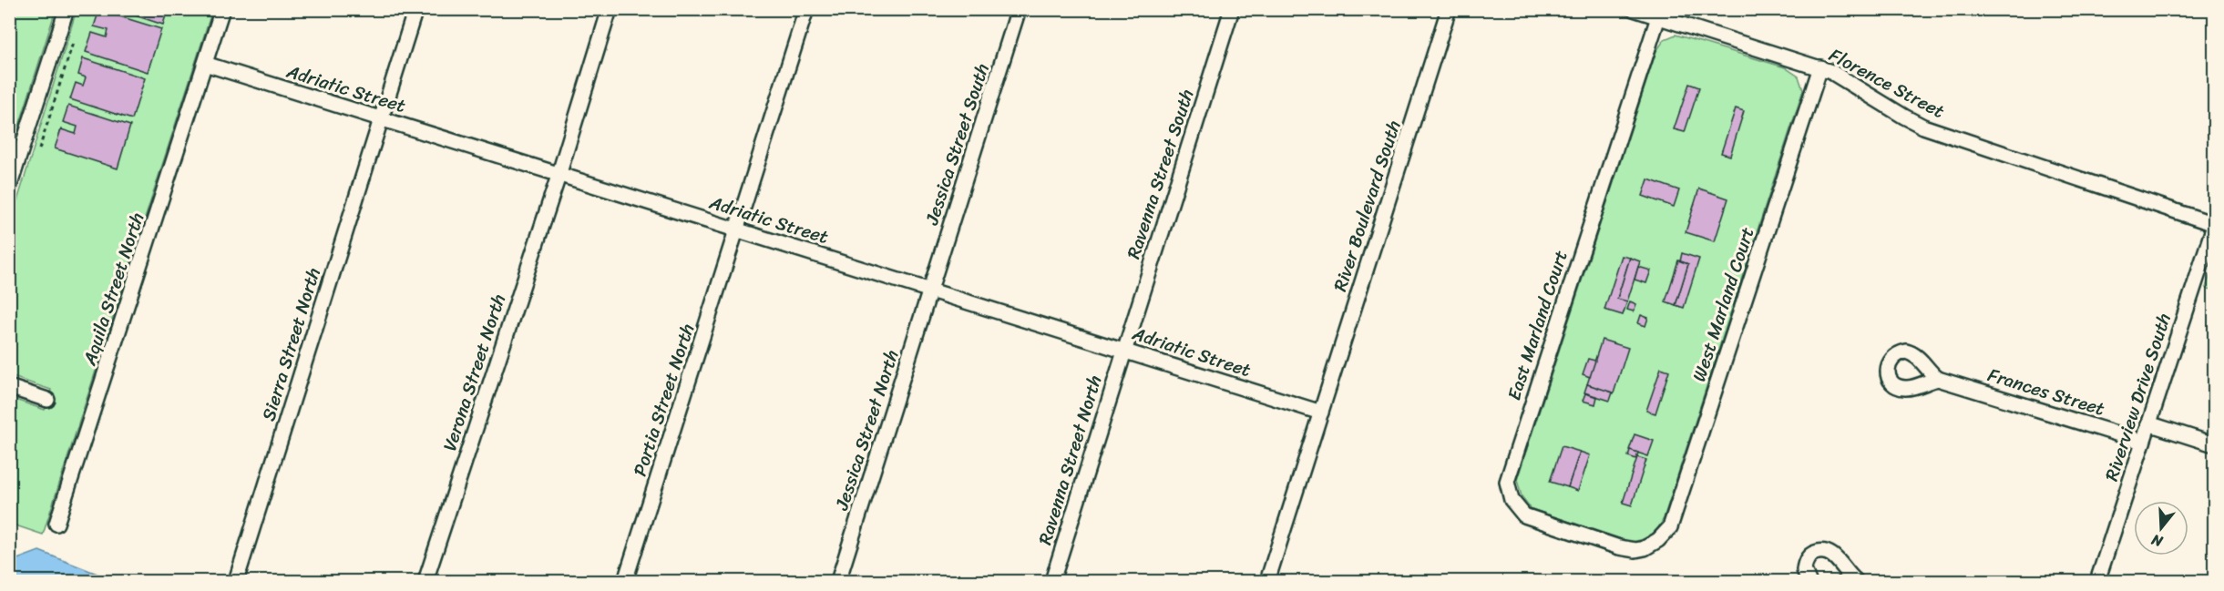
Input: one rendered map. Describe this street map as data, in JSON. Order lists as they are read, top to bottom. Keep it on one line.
{"streets":{"street":["Florence Street","Adriatic Street","Jessica Street South","Ravenna Street South","River Boulevard South","Aquila Street North","West Marland Court","East Marland Court","Sierra Street North","Verona Street North","Frances Street","Riverview Drive South","Portia Street North","Jessica Street North","Ravenna Street North"]},"crossings":[["Florence Street","West Marland Court"],["Florence Street","East Marland Court"],["Florence Street","Riverview Drive South"],["Adriatic Street","Jessica Street South"],["Adriatic Street","Ravenna Street South"],["Adriatic Street","River Boulevard South"],["Adriatic Street","Aquila Street North"],["Adriatic Street","Sierra Street North"],["Adriatic Street","Verona Street North"],["Adriatic Street","Portia Street North"],["Adriatic Street","Jessica Street North"],["Adriatic Street","Ravenna Street North"],["Jessica Street South","Jessica Street North"],["Ravenna Street South","Ravenna Street North"],["West Marland Court","East Marland Court"],["Frances Street","Riverview Drive South"]],"north":"bottom"}
